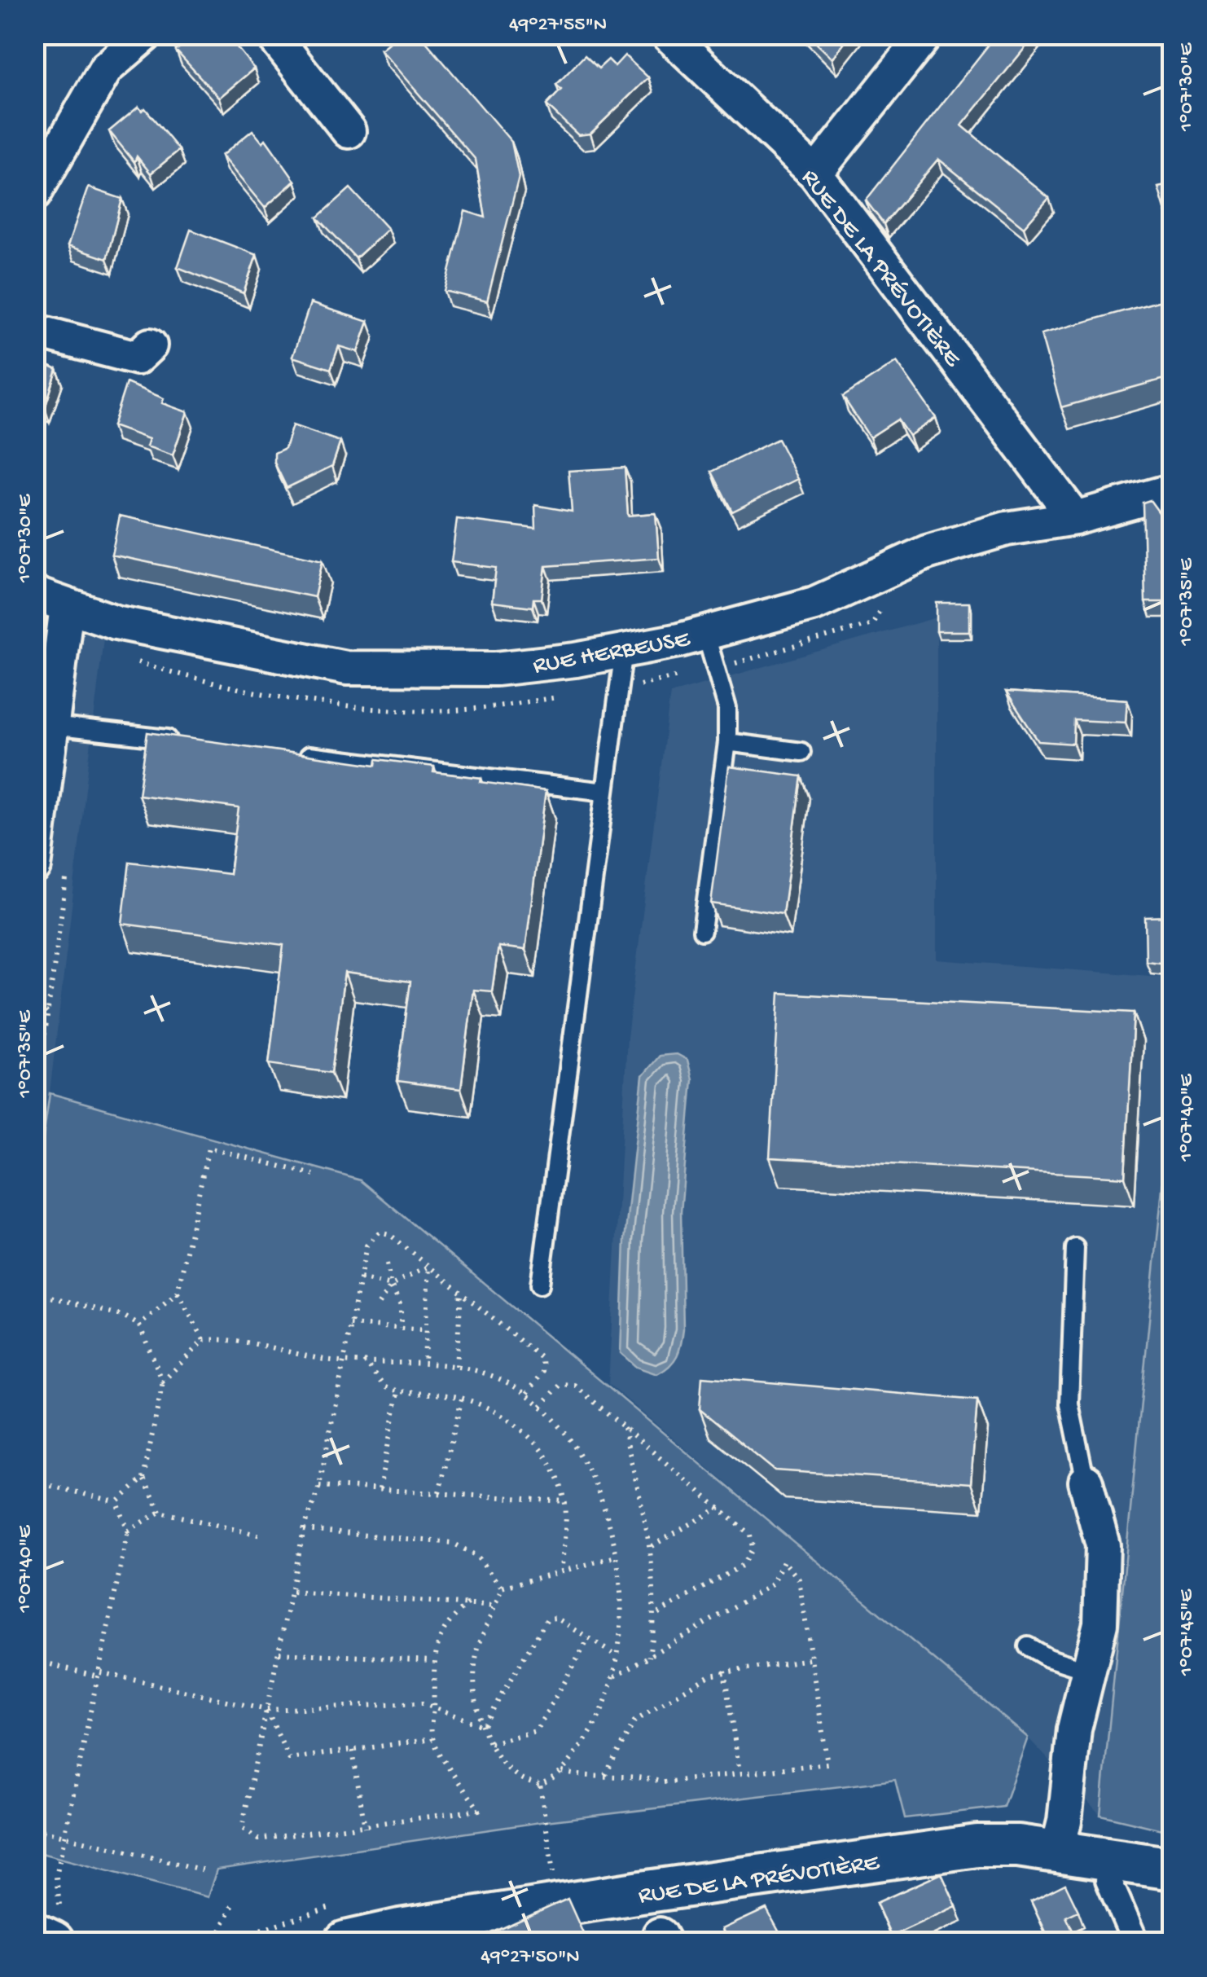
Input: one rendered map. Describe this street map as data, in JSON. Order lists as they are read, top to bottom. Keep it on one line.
{"streets":{"street":["RUE DE LA PRÉVOTIÈRE","RUE HERBEUSE"]},"crossings":[["RUE DE LA PRÉVOTIÈRE","RUE HERBEUSE"]],"coordinates":["49°27'55\"N","1°07'30\"E","1°07'35\"E","1°07'40\"E","1°07'45\"E","49°27'50\"N"]}
